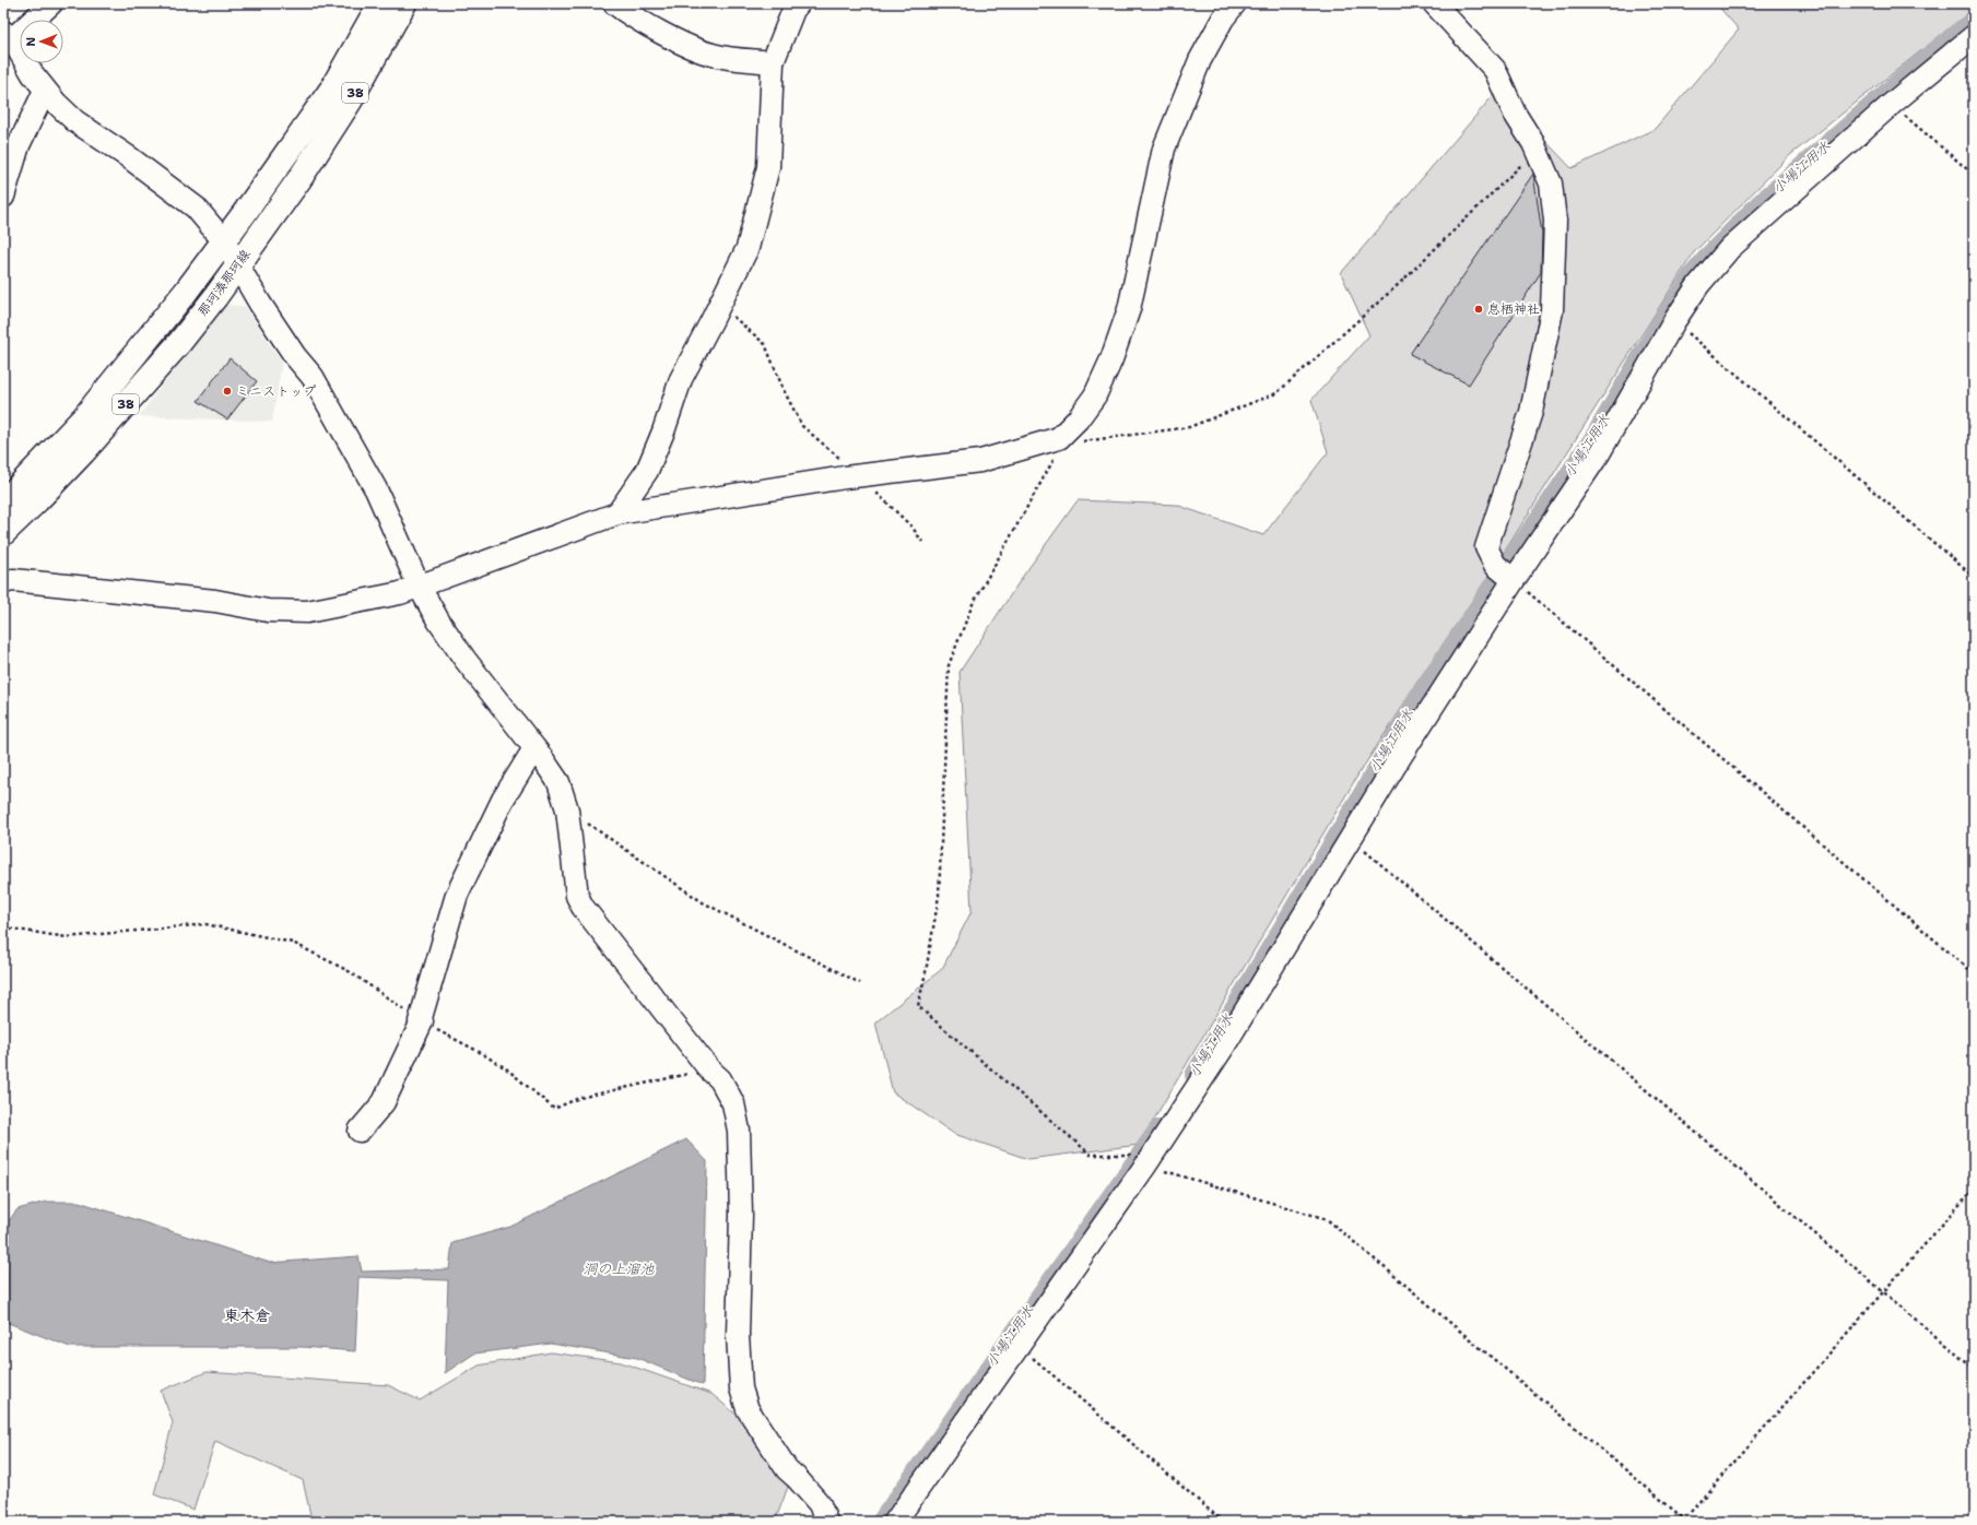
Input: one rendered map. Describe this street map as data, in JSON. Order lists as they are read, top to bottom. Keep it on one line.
{"streets":{"main road":["38","那珂湊那珂線"]},"districts":["東木倉"],"water":["小場江用水","洞の上溜池"],"places":["息栖神社","ミニストップ"],"north":"left"}
